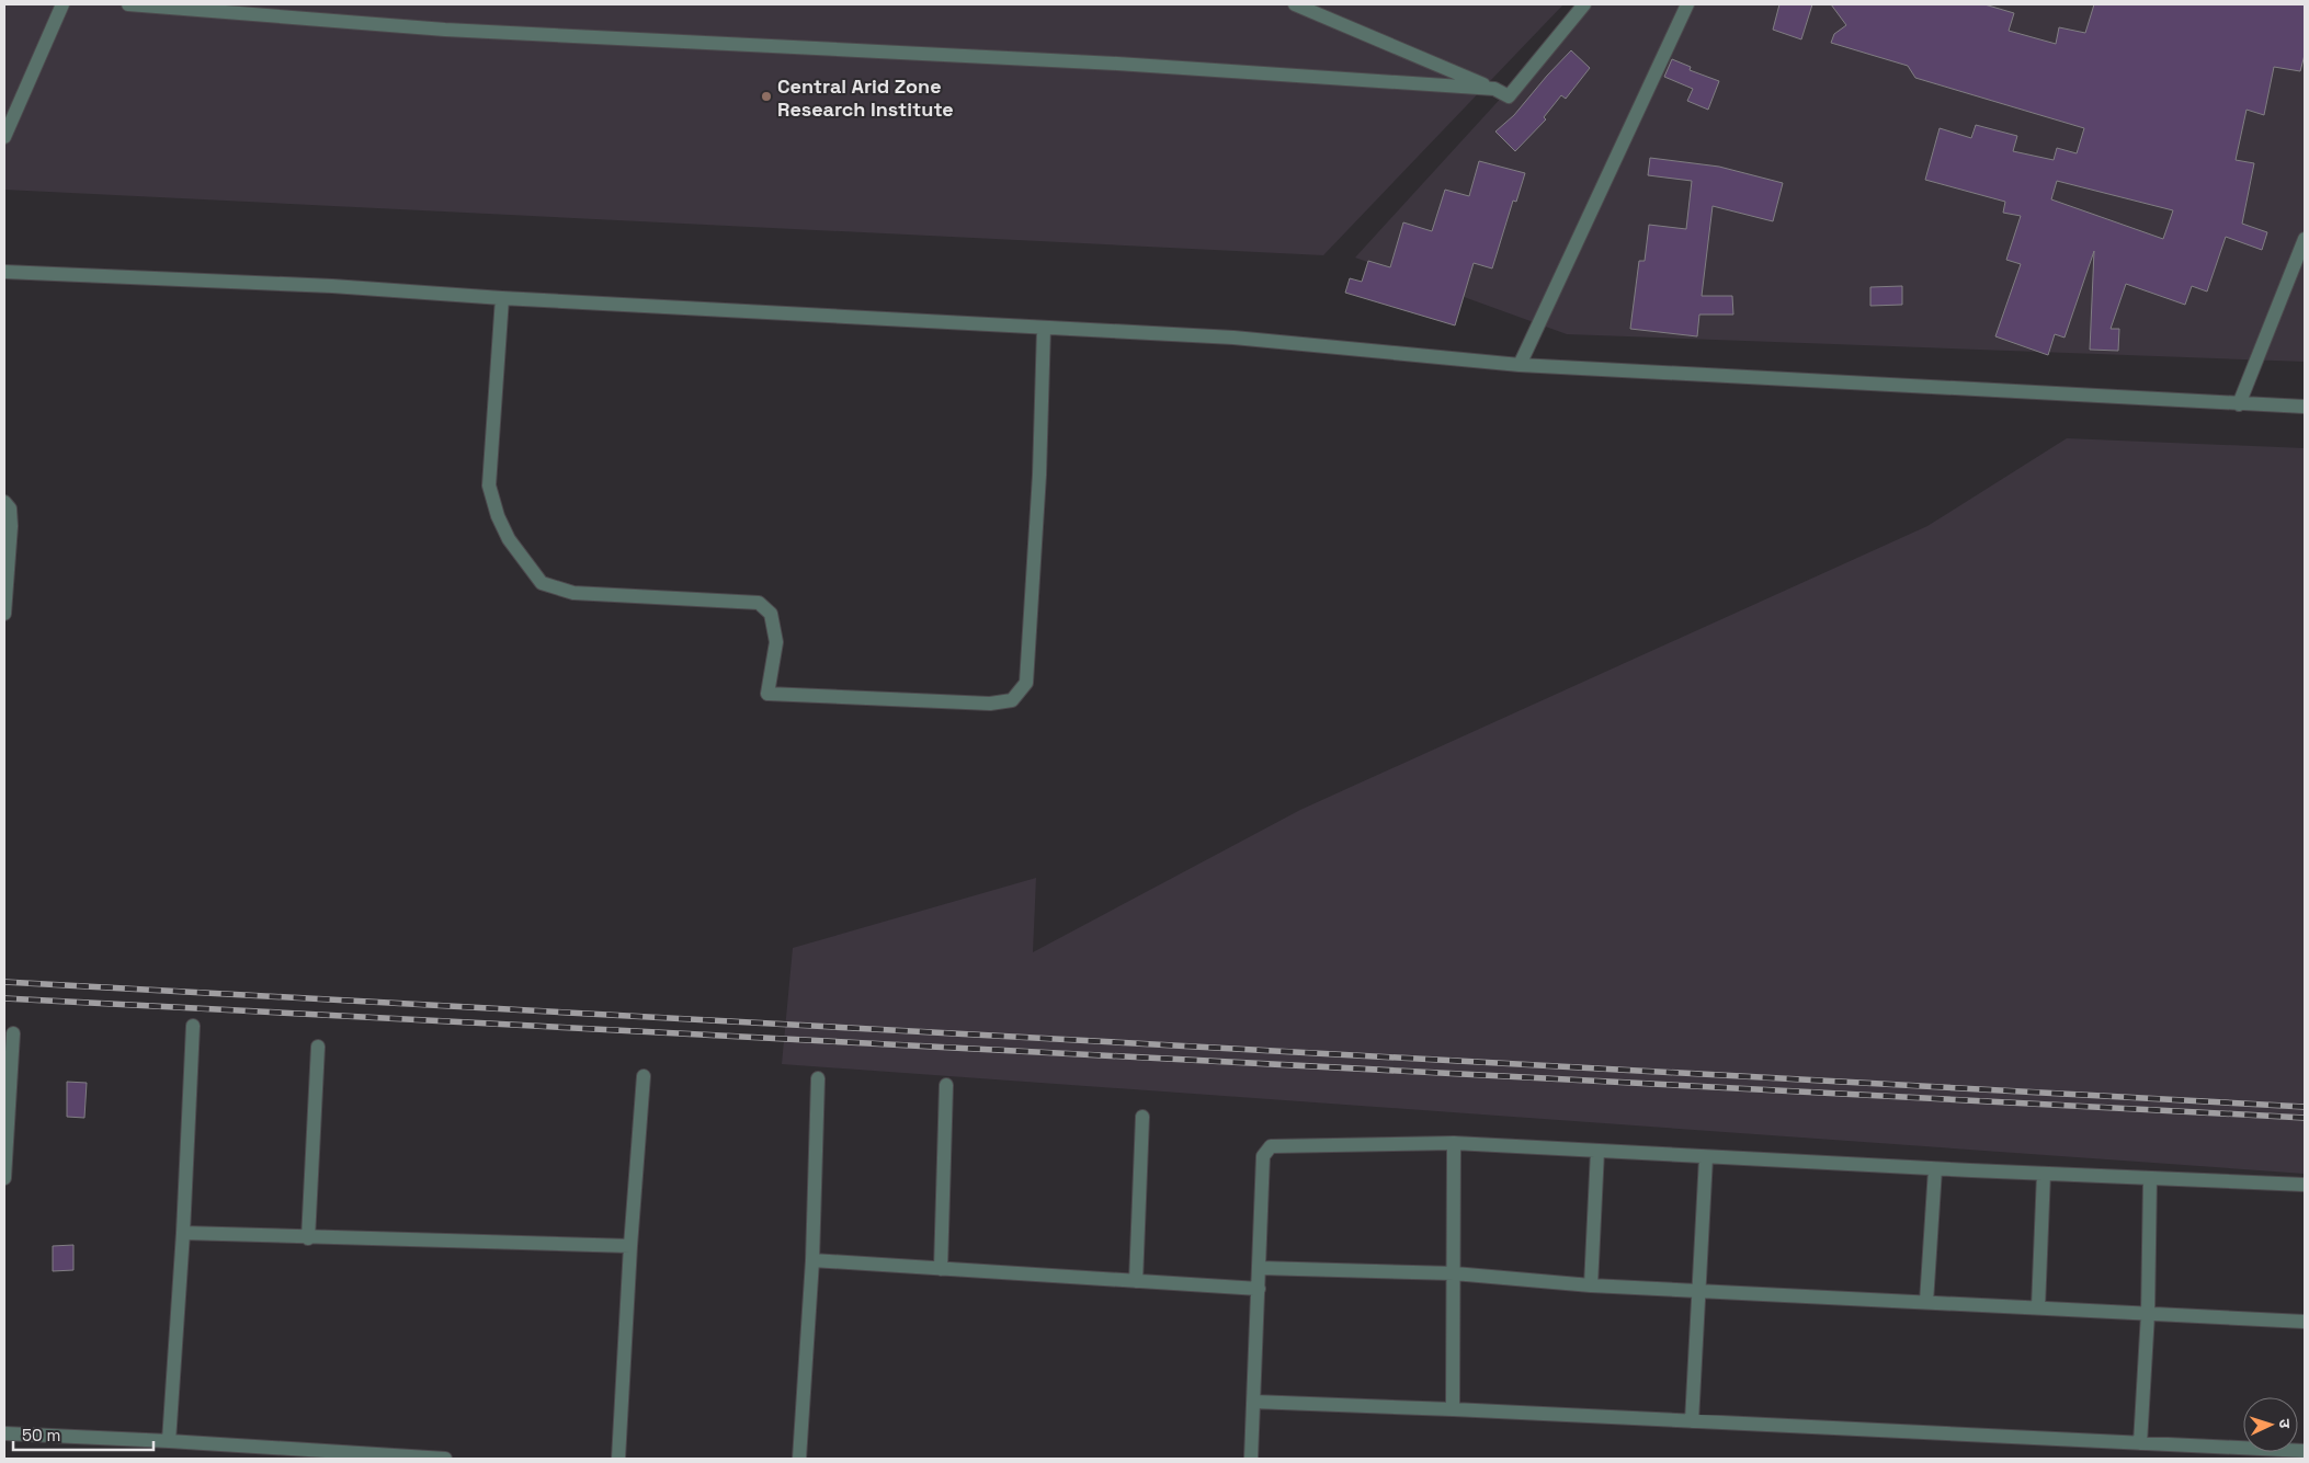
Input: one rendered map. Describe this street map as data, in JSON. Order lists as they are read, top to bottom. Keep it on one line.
{"places":["Central Arid Zone Research Institute"],"scale_bar":"50 m","north":"right"}
